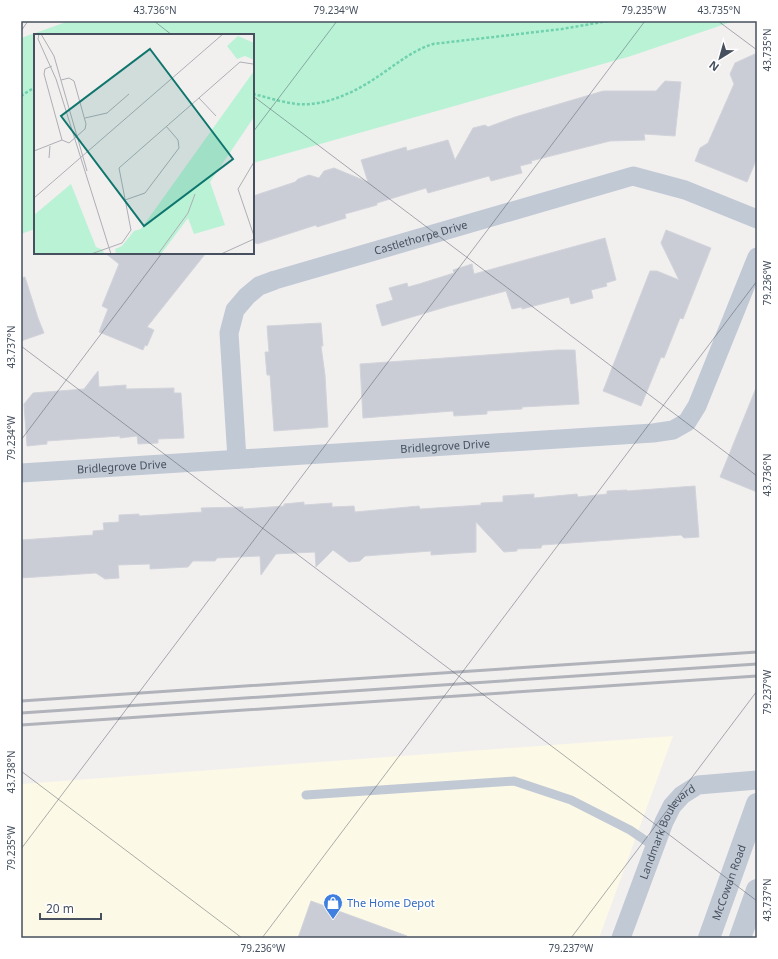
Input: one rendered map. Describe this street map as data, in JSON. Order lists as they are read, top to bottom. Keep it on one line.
{"streets":{"street":["Castlethorpe Drive","Bridlegrove Drive","Landmark Boulevard","McCowan Road"]},"crossings":[["Castlethorpe Drive","Bridlegrove Drive"]],"places":{"shop":["The Home Depot"]},"scale_bar":"20 m","north":"bottom left","coordinates":["43.736°N","79.234°W","79.235°W","43.735°N","79.236°W","43.737°N","79.237°W","43.738°N"]}
